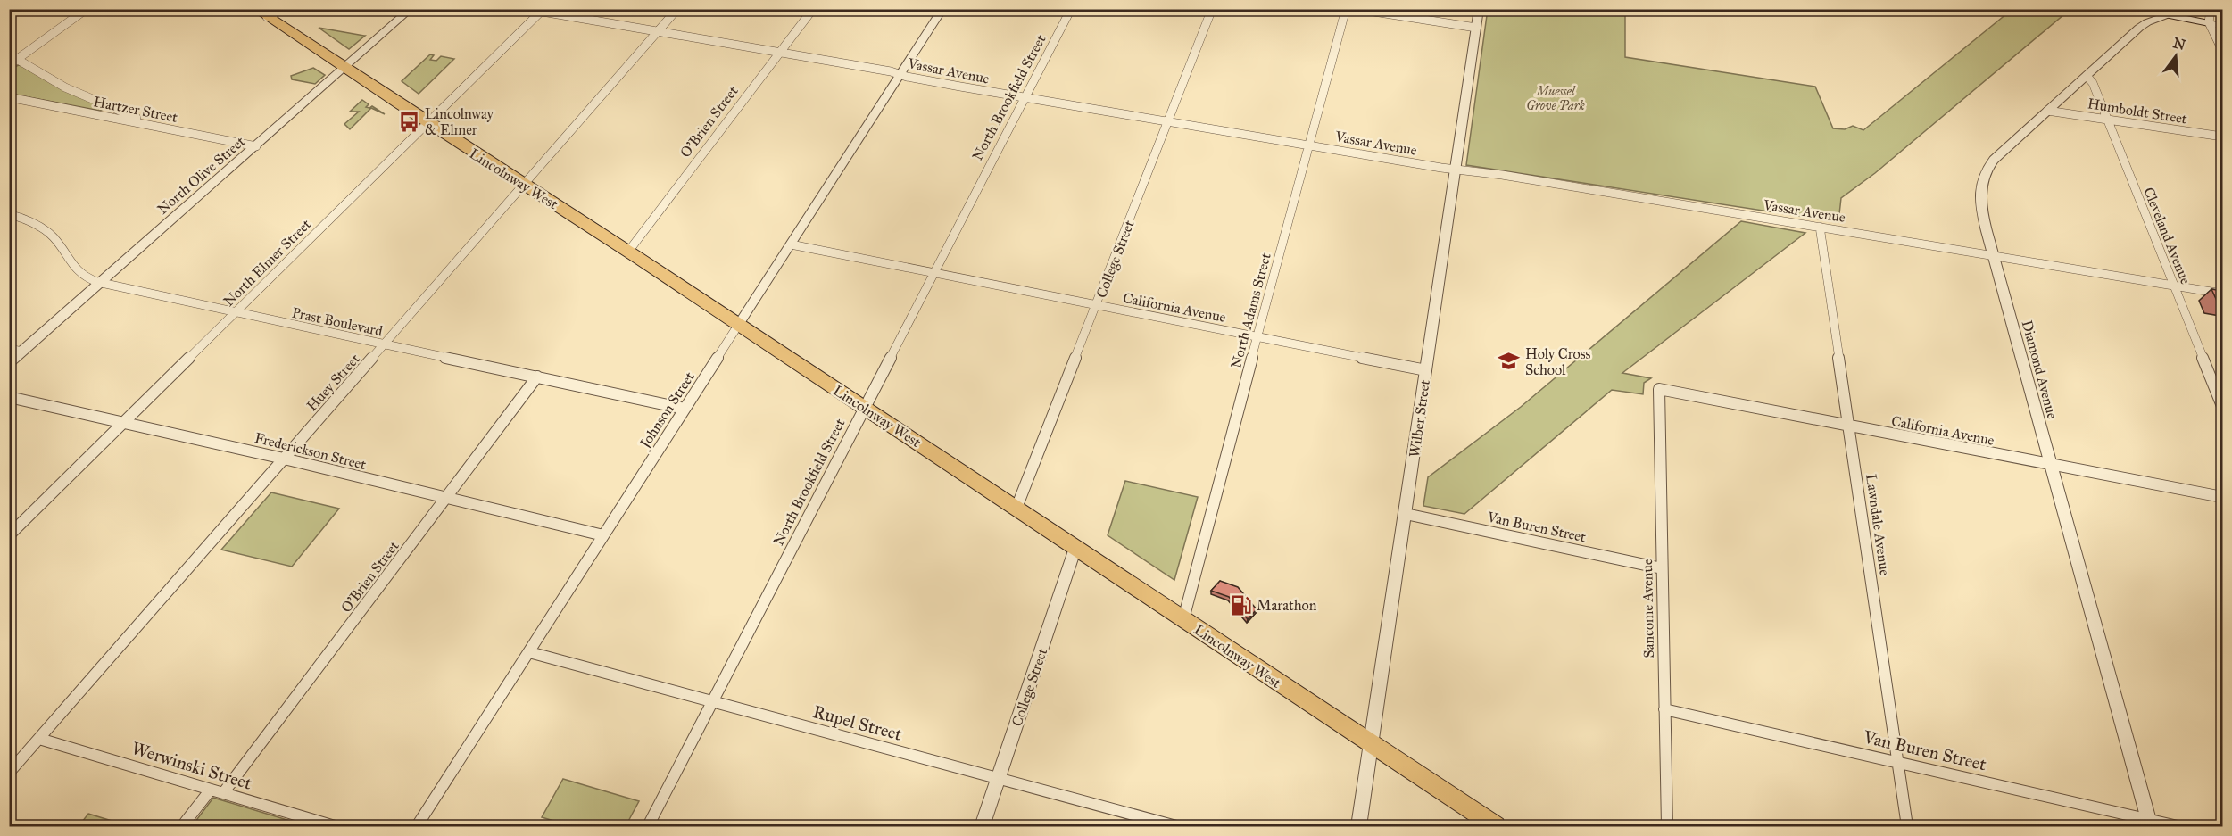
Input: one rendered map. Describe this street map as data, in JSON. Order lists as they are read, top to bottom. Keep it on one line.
{"streets":{"main road":["Lincolnway West"],"street":["Vassar Avenue","North Brookfield Street","Hartzer Street","Humboldt Street","O'Brien Street","North Olive Street","Cleveland Avenue","College Street","North Elmer Street","California Avenue","North Adams Street","Prast Boulevard","Diamond Avenue","Huey Street","Johnson Street","Wilber Street","Frederickson Street","Lawndale Avenue","Van Buren Street","Sancome Avenue","Rupel Street","Werwinski Street"]},"crossings":[["Vassar Avenue","North Brookfield Street"],["Vassar Avenue","O'Brien Street"],["Vassar Avenue","Cleveland Avenue"],["Vassar Avenue","College Street"],["Vassar Avenue","North Elmer Street"],["Vassar Avenue","North Adams Street"],["Vassar Avenue","Diamond Avenue"],["Vassar Avenue","Huey Street"],["Vassar Avenue","Johnson Street"],["Vassar Avenue","Wilber Street"],["Vassar Avenue","Lawndale Avenue"],["North Brookfield Street","Lincolnway West"],["North Brookfield Street","California Avenue"],["North Brookfield Street","Rupel Street"],["Hartzer Street","North Olive Street"],["Humboldt Street","Cleveland Avenue"],["Humboldt Street","Diamond Avenue"],["O'Brien Street","Lincolnway West"],["O'Brien Street","Prast Boulevard"],["O'Brien Street","Frederickson Street"],["O'Brien Street","Werwinski Street"],["North Olive Street","Lincolnway West"],["North Olive Street","Prast Boulevard"],["Lincolnway West","College Street"],["Lincolnway West","North Elmer Street"],["Lincolnway West","North Adams Street"],["Lincolnway West","Huey Street"],["Lincolnway West","Johnson Street"],["Lincolnway West","Wilber Street"],["Cleveland Avenue","Diamond Avenue"],["College Street","California Avenue"],["College Street","Rupel Street"],["North Elmer Street","Prast Boulevard"],["North Elmer Street","Frederickson Street"],["California Avenue","North Adams Street"],["California Avenue","Diamond Avenue"],["California Avenue","Johnson Street"],["California Avenue","Wilber Street"],["California Avenue","Lawndale Avenue"],["California Avenue","Sancome Avenue"],["Prast Boulevard","Huey Street"],["Prast Boulevard","Johnson Street"],["Diamond Avenue","Van Buren Street"],["Huey Street","Frederickson Street"],["Huey Street","Werwinski Street"],["Johnson Street","Frederickson Street"],["Johnson Street","Rupel Street"],["Wilber Street","Van Buren Street"],["Lawndale Avenue","Van Buren Street"],["Van Buren Street","Sancome Avenue"]],"parks":["Muessel Grove Park"],"places":{"bus stop":["Lincolnway & Elmer"],"school or university":["Holy Cross School"],"fuel station":["Marathon"]},"north":"top"}
